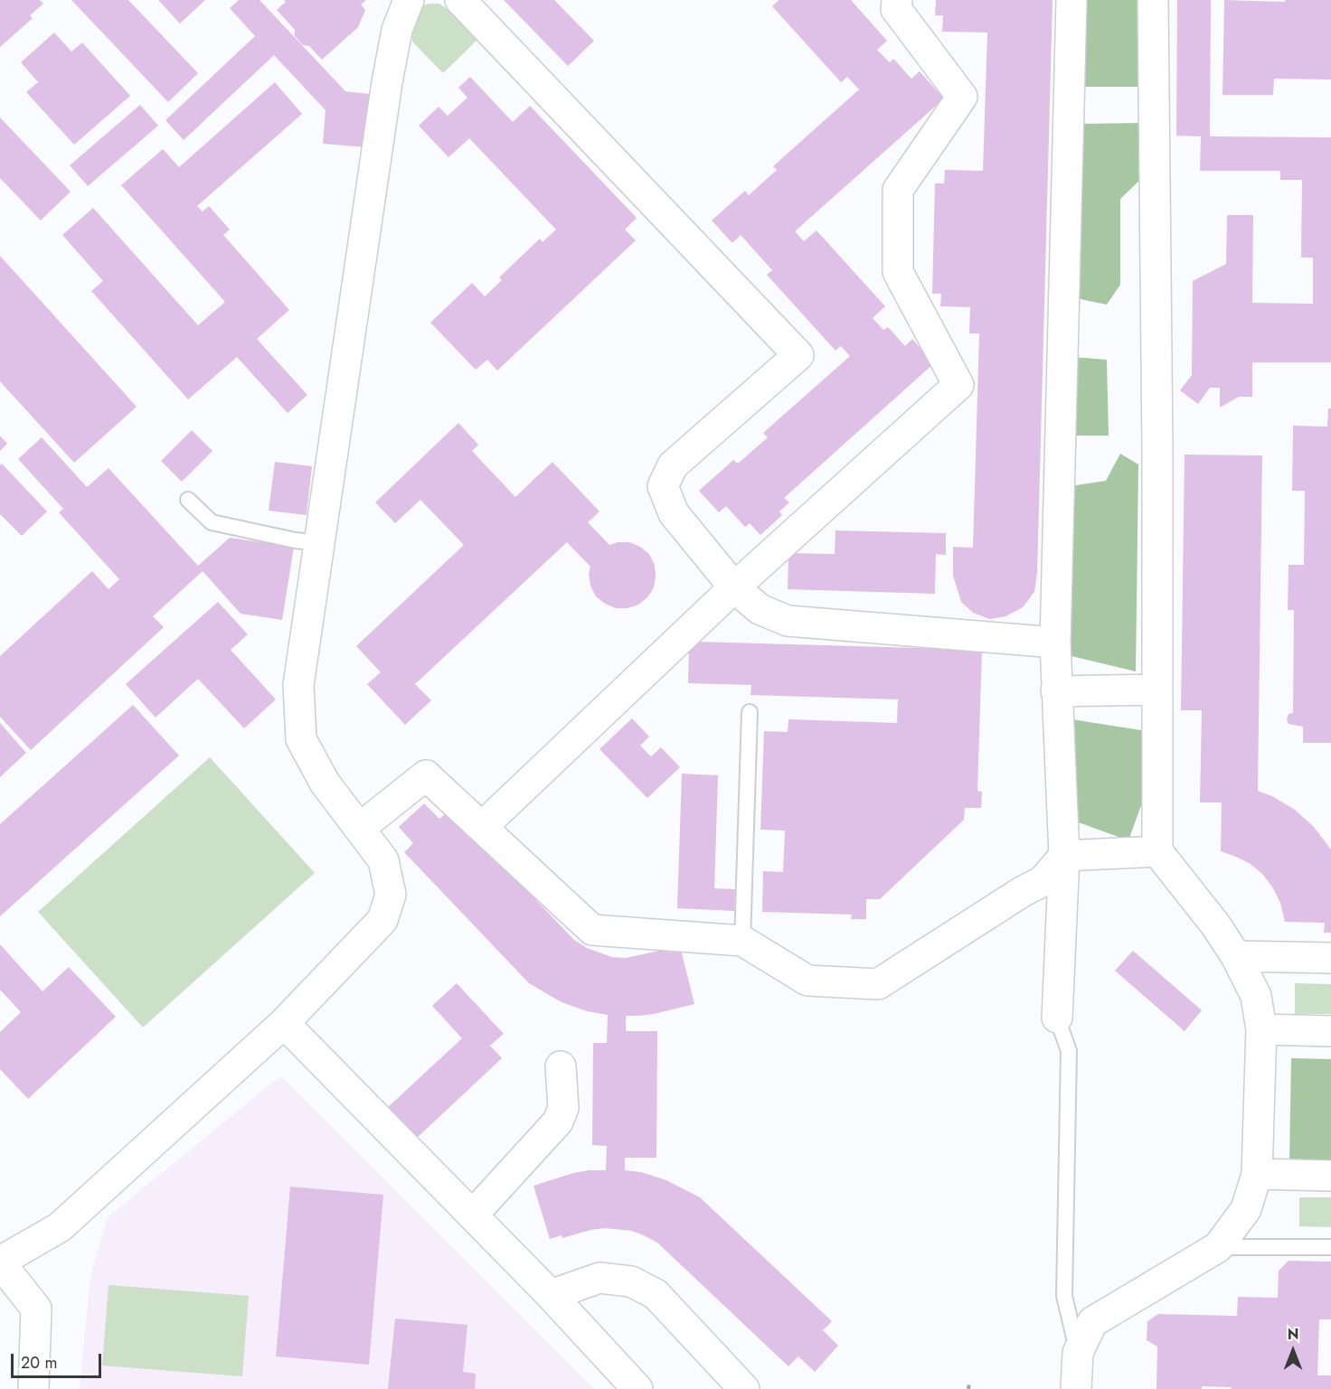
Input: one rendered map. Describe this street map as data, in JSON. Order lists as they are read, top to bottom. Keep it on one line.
{"scale_bar":"20 m","north":"top"}
